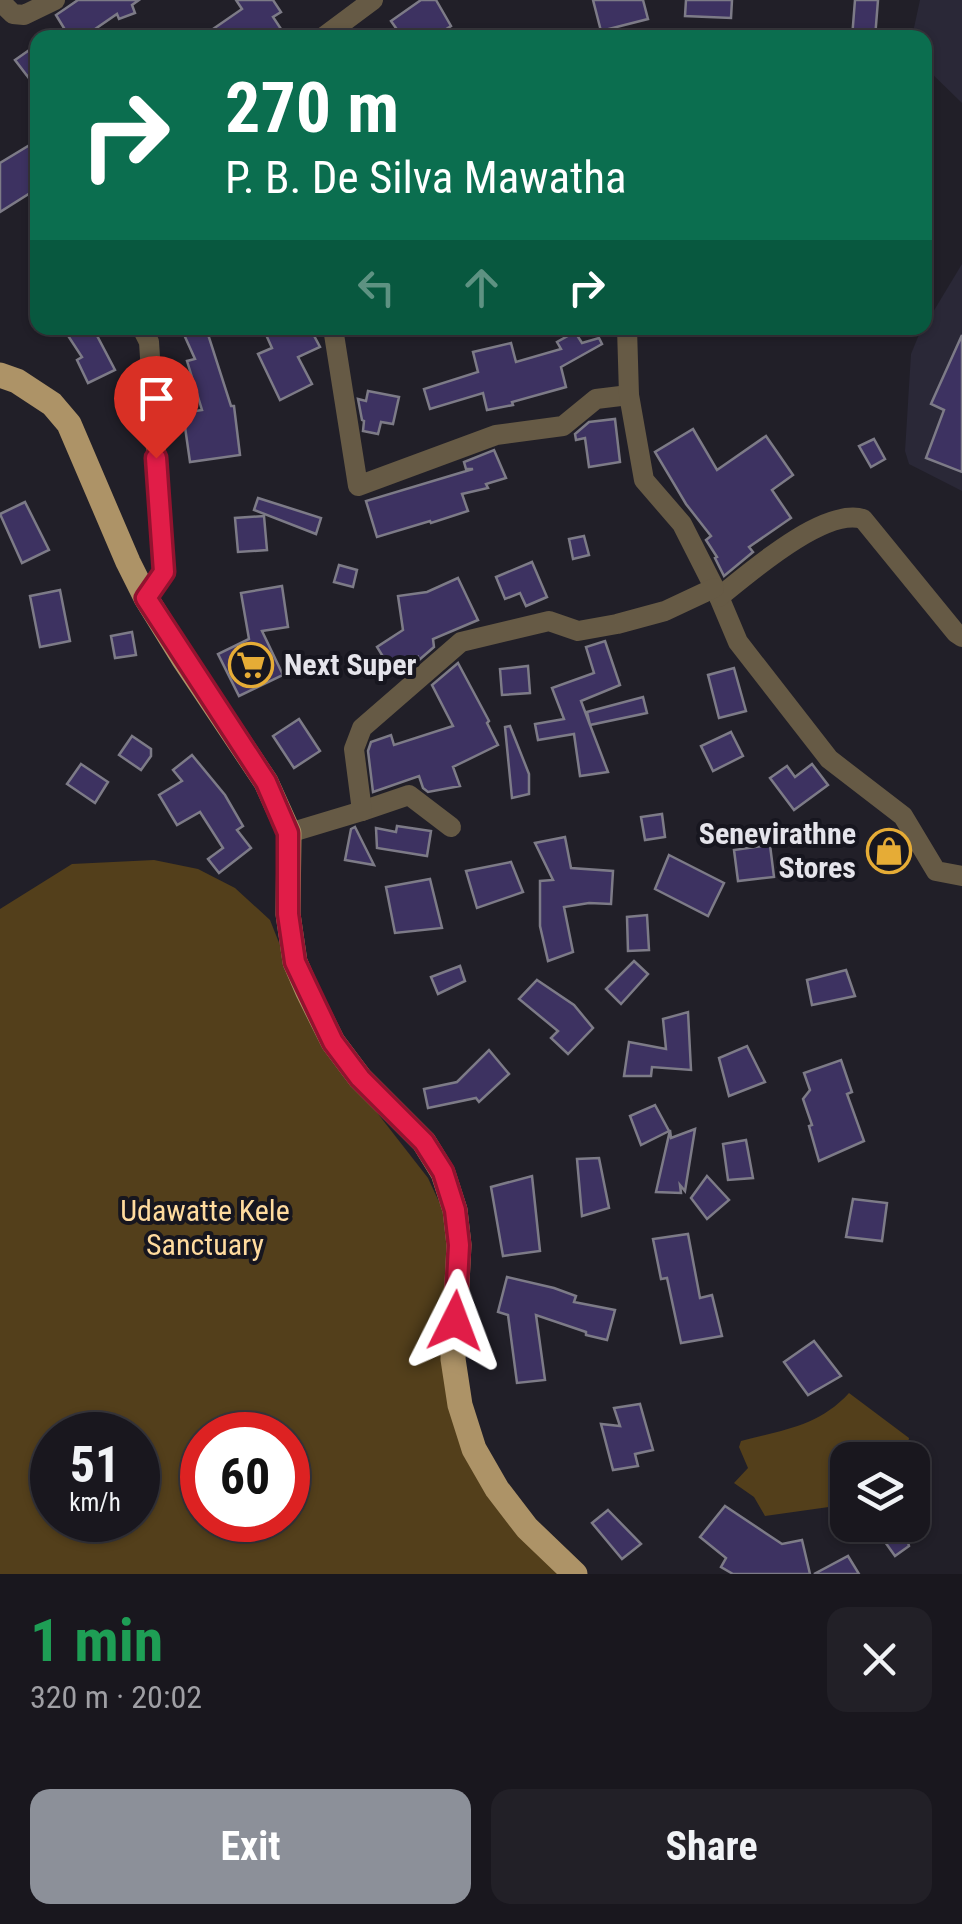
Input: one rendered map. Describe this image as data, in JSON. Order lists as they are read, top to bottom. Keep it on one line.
{"parks":["Udawatte Kele Sanctuary"],"places":{"supermarket":["Next Super"],"shop":["Senevirathne Stores"]},"page":{"turn":["270 m","P. B. De Silva Mawatha"],"speed":"51 km/h","limit":"60","heading":["1 min","320 m · 20:02"],"buttons":["Exit","Share"]}}
